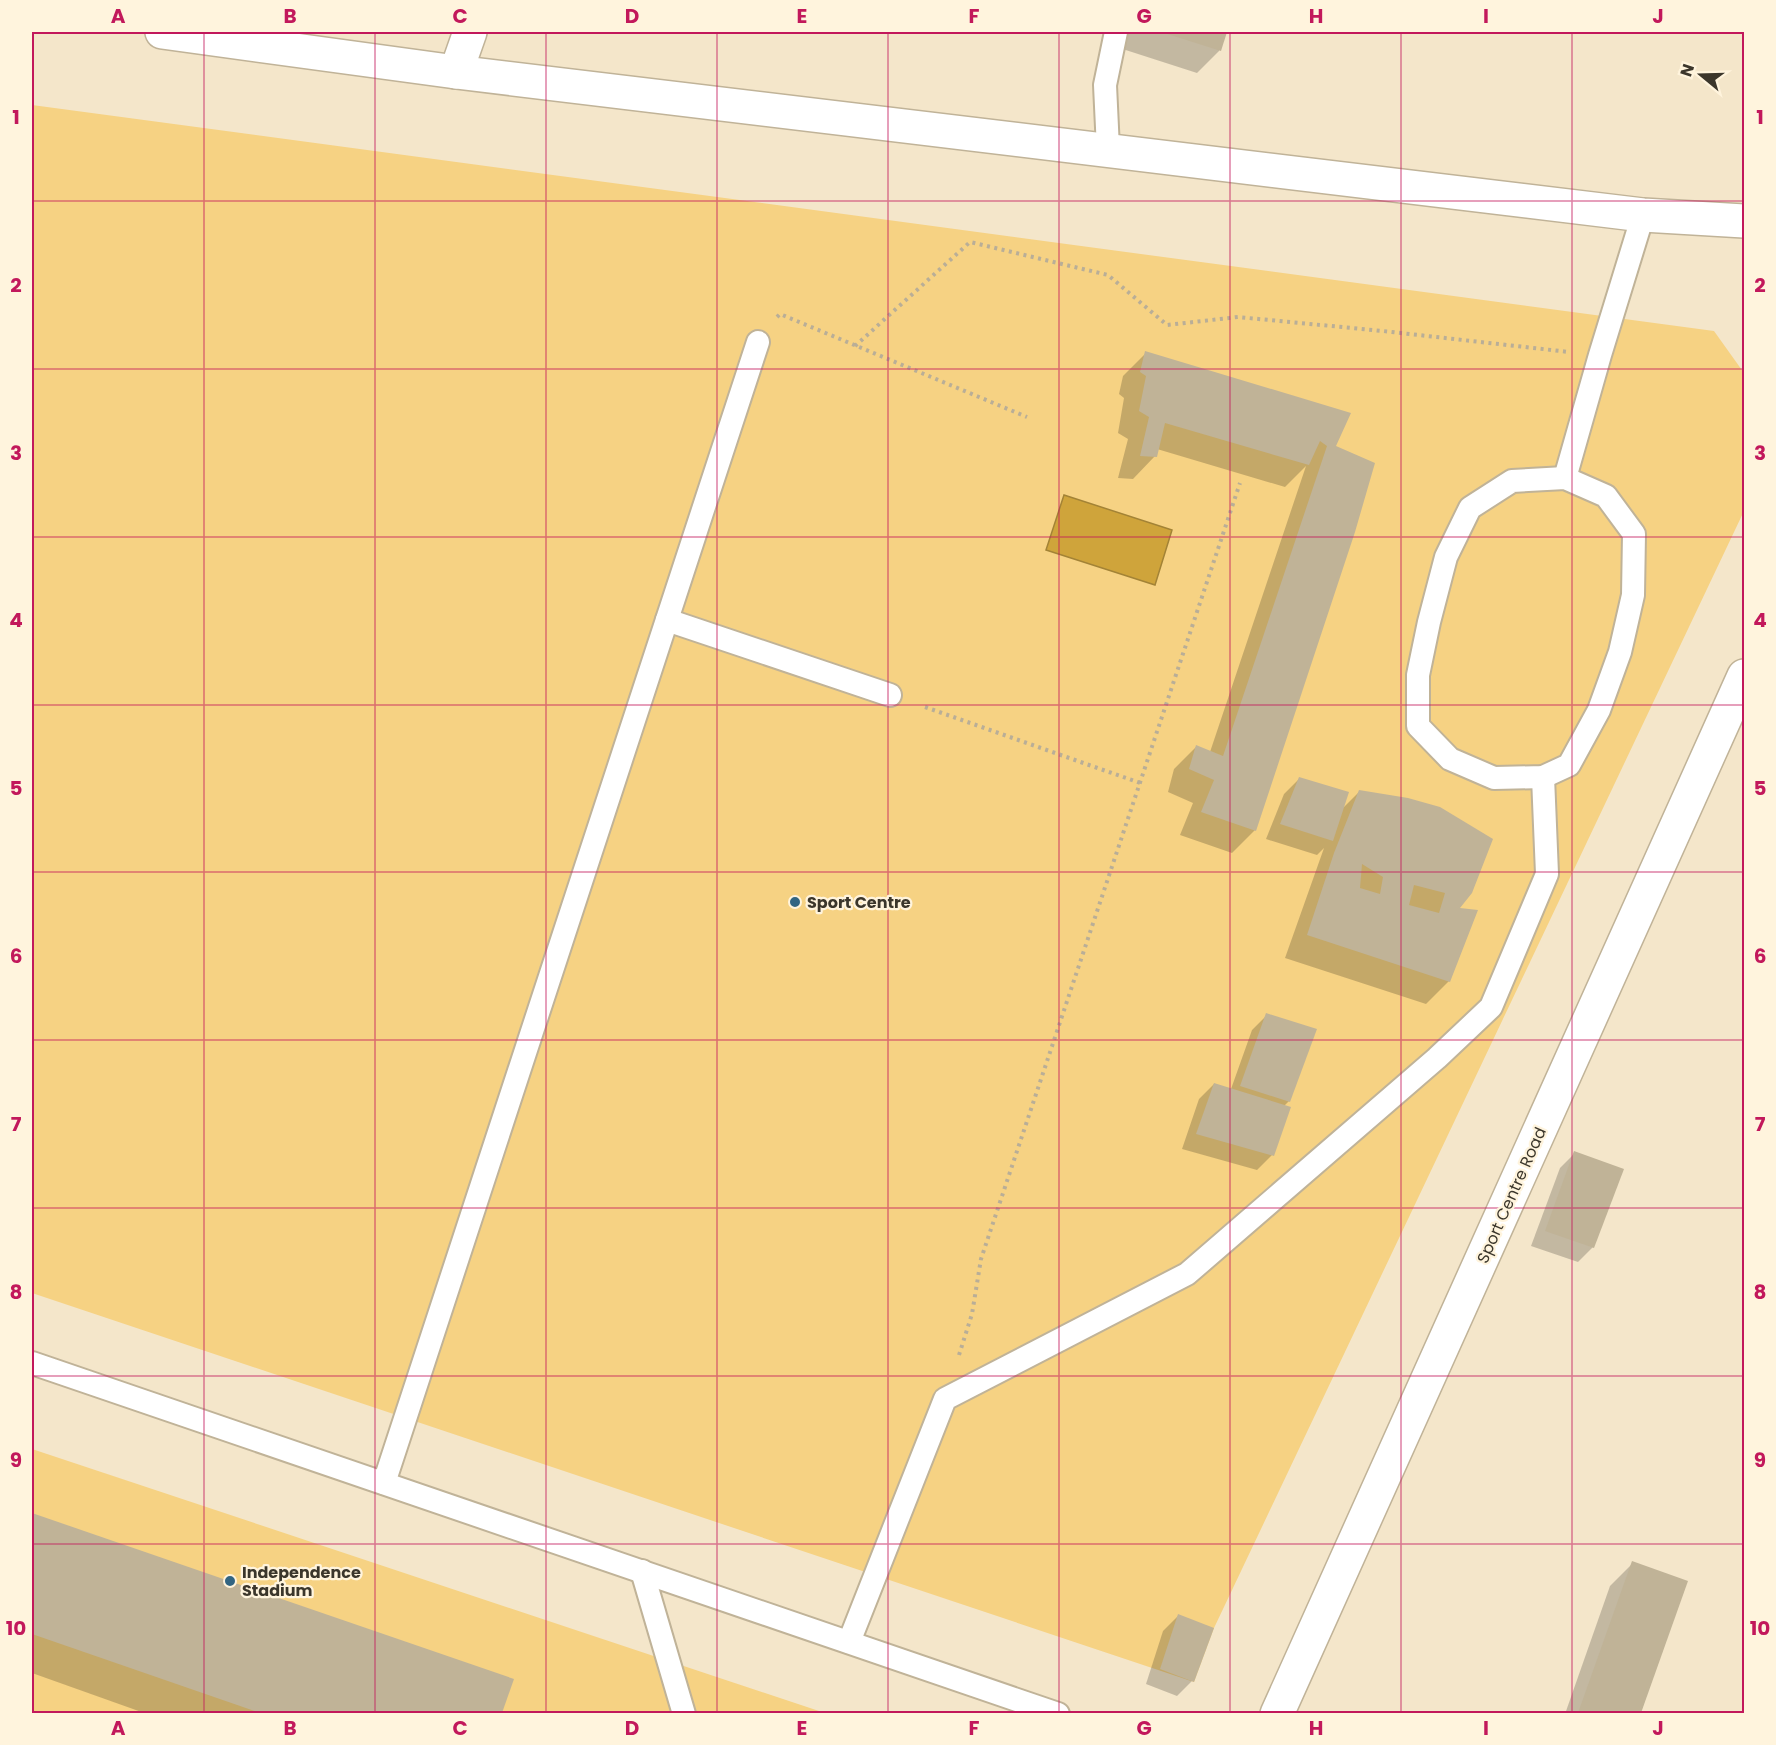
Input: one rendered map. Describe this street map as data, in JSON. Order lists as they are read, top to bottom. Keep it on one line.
{"streets":{"street":["Sport Centre Road"]},"places":["Sport Centre","Independence Stadium"],"north":"left","grid":{"columns":["A","B","C","D","E","F","G","H","I","J"],"rows":["1","2","3","4","5","6","7","8","9","10"]}}
